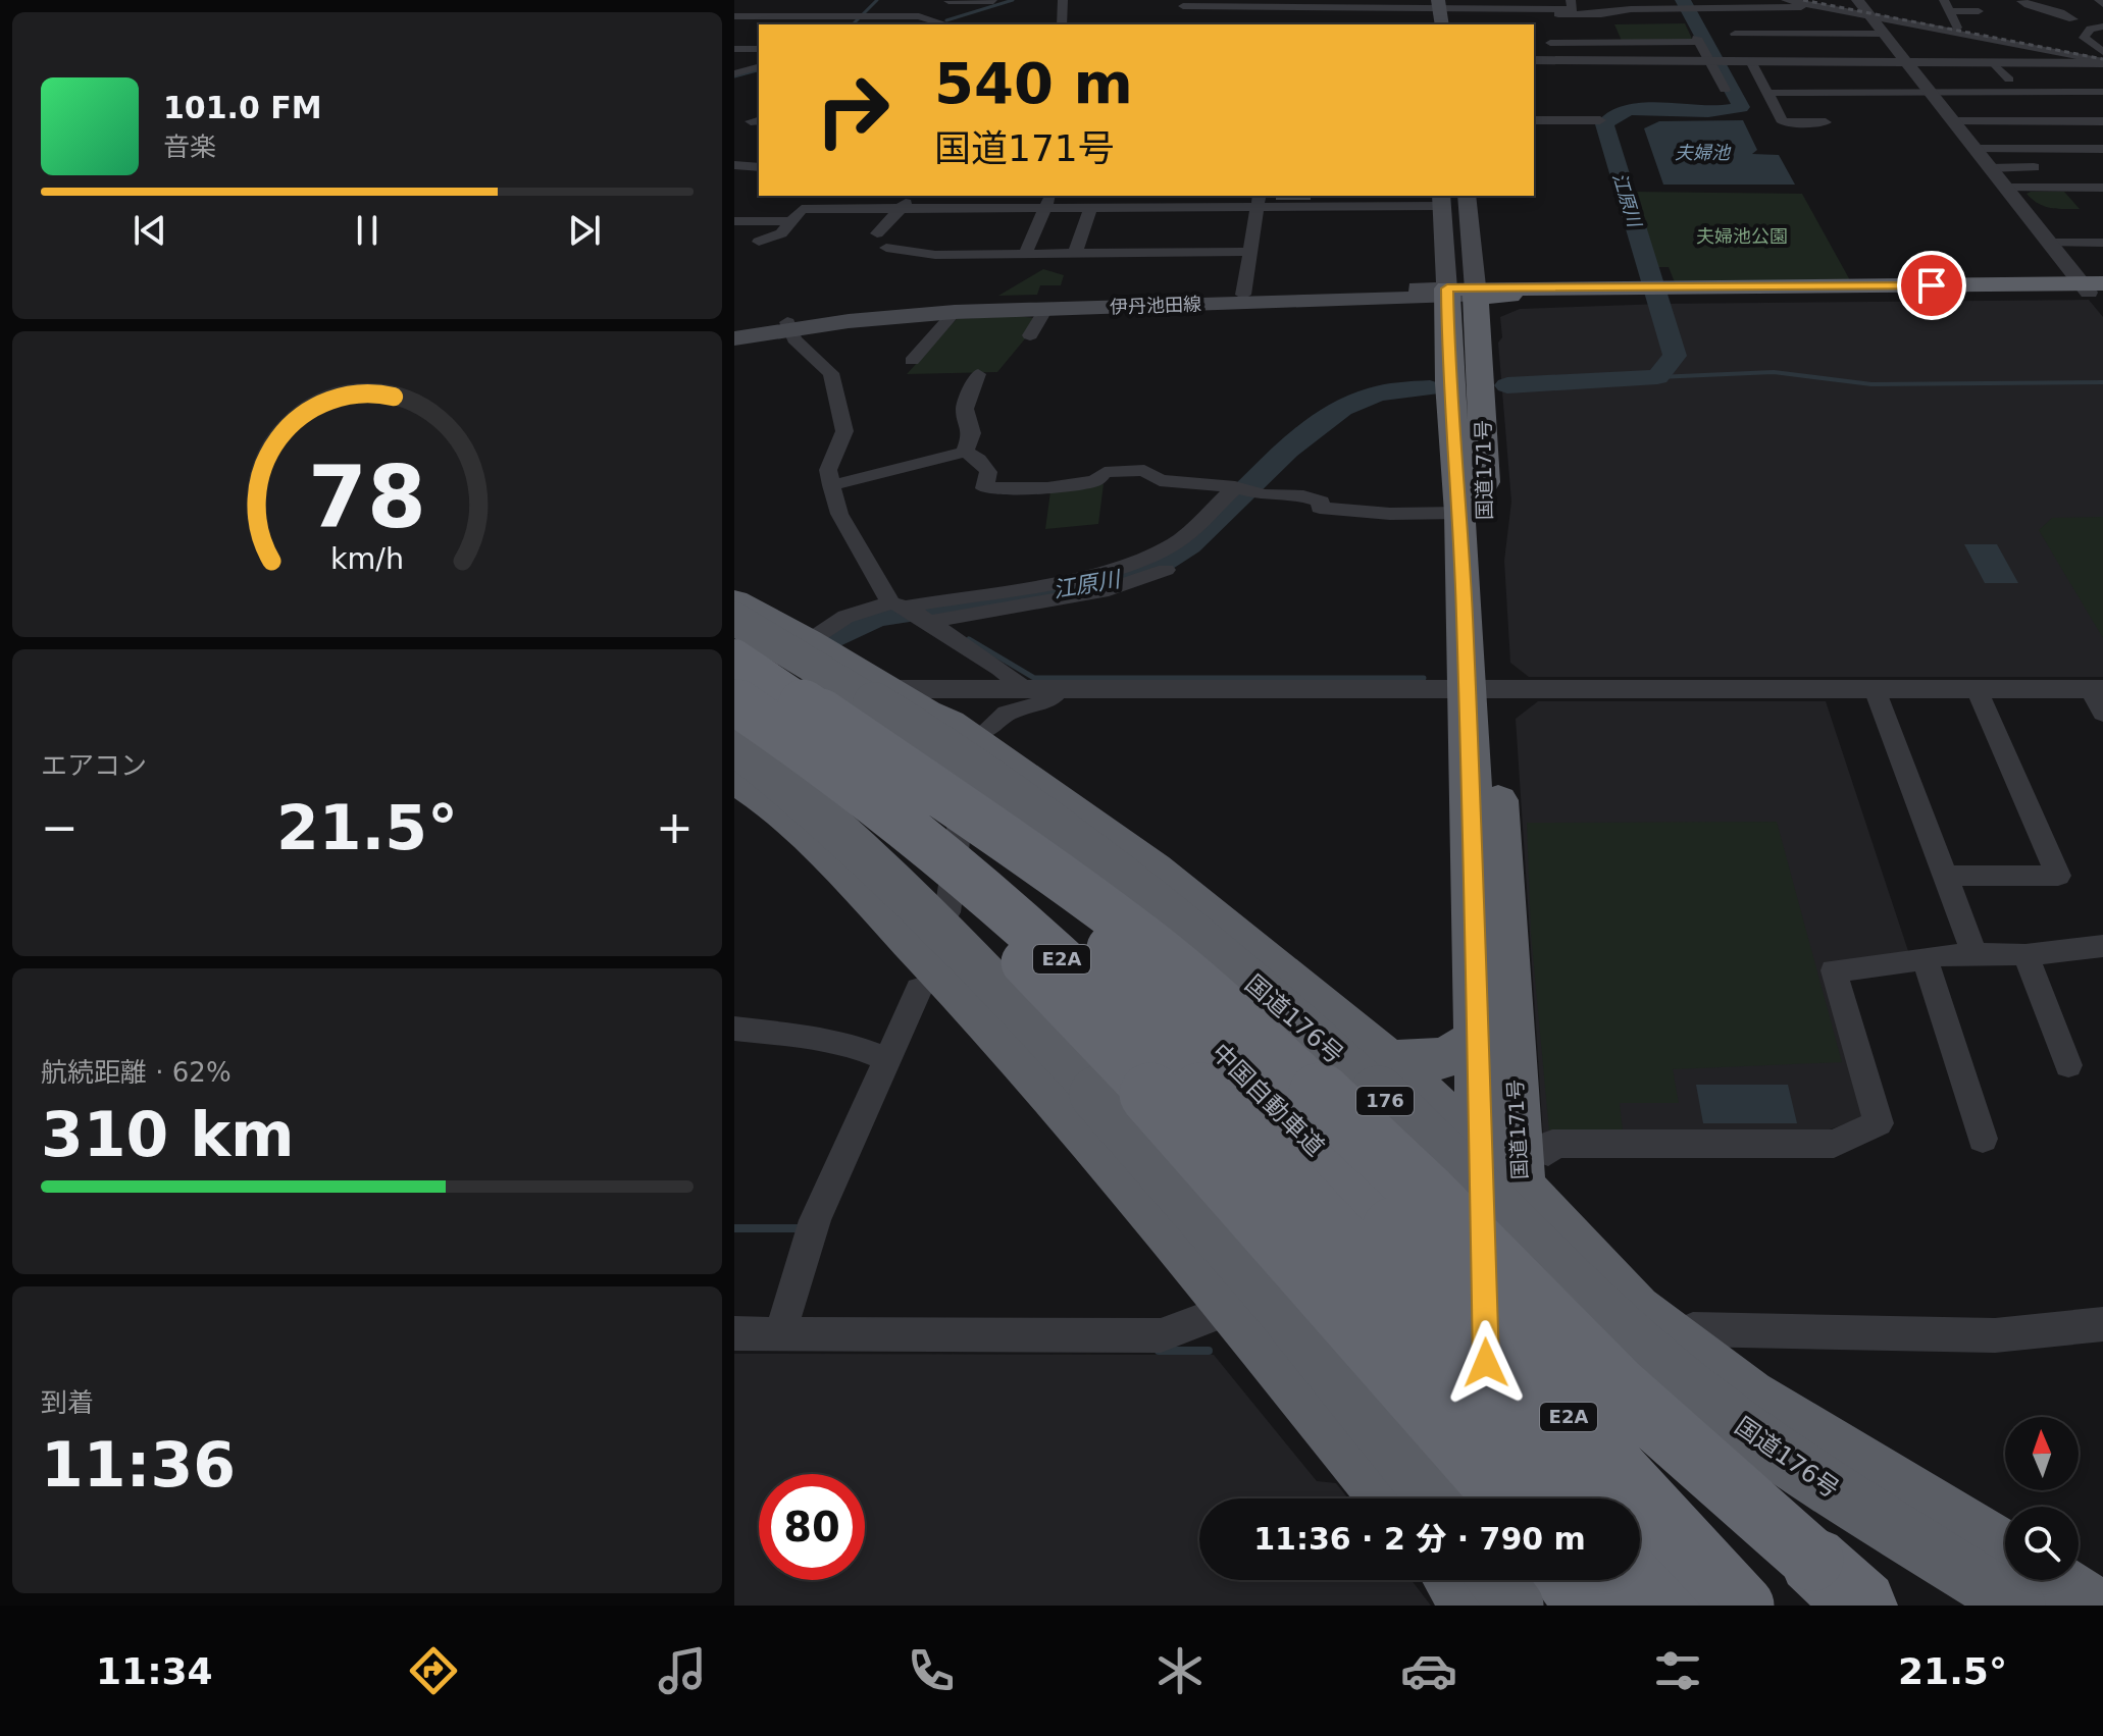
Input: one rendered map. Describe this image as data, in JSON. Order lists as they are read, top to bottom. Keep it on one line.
{"streets":{"highway":["国道171号","E2A","国道176号","中国自動車道","176"],"main road":["伊丹池田線"]},"crossings":[["伊丹池田線","国道171号"]],"water":["夫婦池","江原川"],"parks":["夫婦池公園"],"north":"top","page":{"turn":["540 m","国道171号"],"song":["101.0 FM","音楽"],"tile":["エアコン",["航続距離 · 62%","310 km"],["到着","11:36"]],"heat":["−","21.5°","+"],"limit":"80","trip":"11:36 · 2 分 · 790 m","tabs":["11:34","21.5°"],"gauge":["78","km/h"]}}
